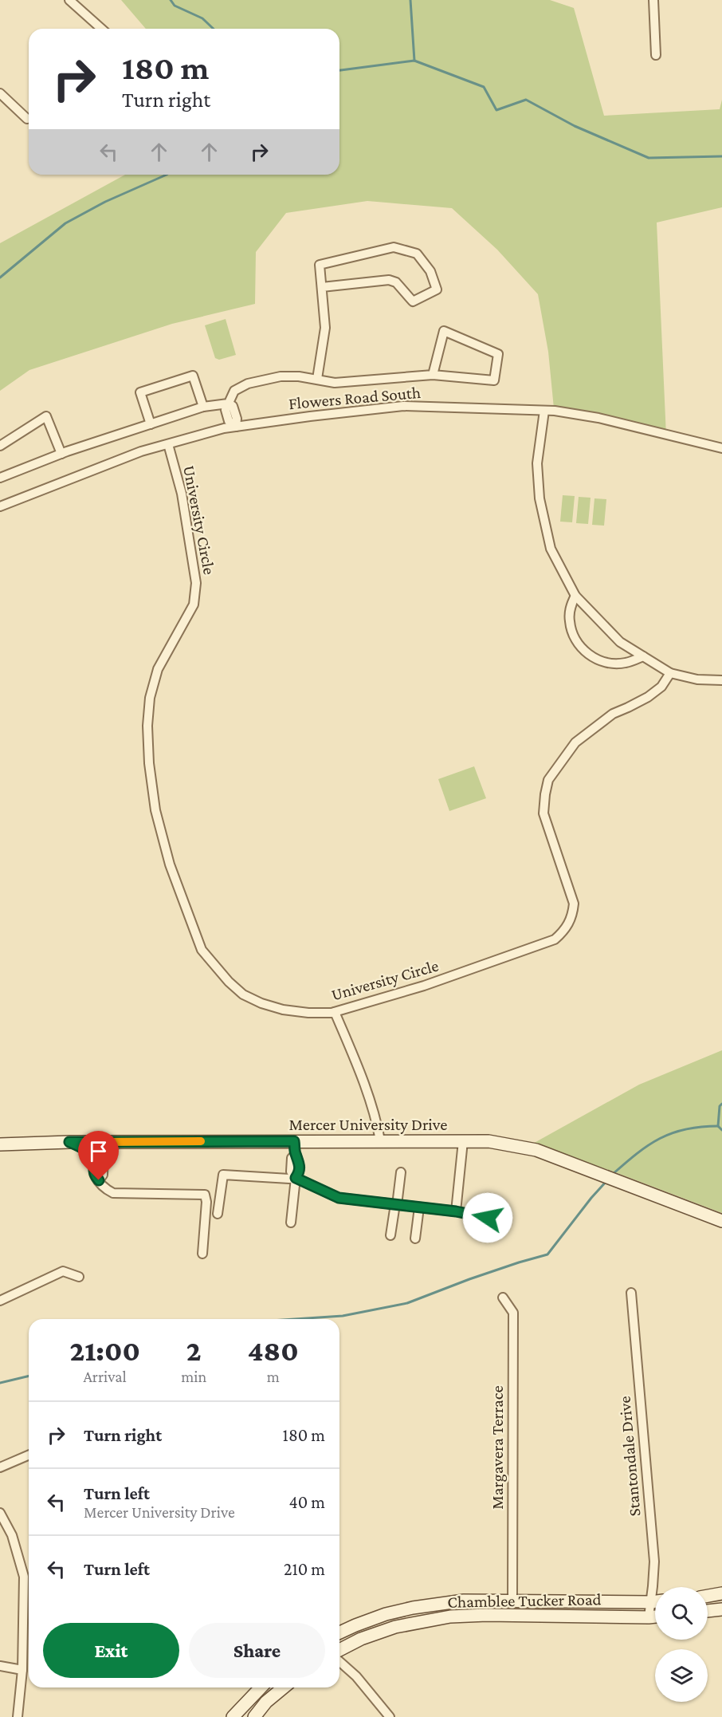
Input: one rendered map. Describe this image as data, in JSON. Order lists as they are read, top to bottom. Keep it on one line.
{"streets":{"main road":["Mercer University Drive","Chamblee Tucker Road"],"street":["Flowers Road South","University Circle","Margavera Terrace","Stantondale Drive"]},"crossings":[["Flowers Road South","University Circle"],["Margavera Terrace","Chamblee Tucker Road"],["Stantondale Drive","Chamblee Tucker Road"]],"page":{"turn":["180 m","Turn right"],"eta":["21:00","Arrival","2","min","480","m"],"list":[{"name":"Turn right","value":"180 m"},{"name":"Turn left","note":"Mercer University Drive","value":"40 m"},{"name":"Turn left","value":"210 m"}],"buttons":["Exit","Share"]}}
